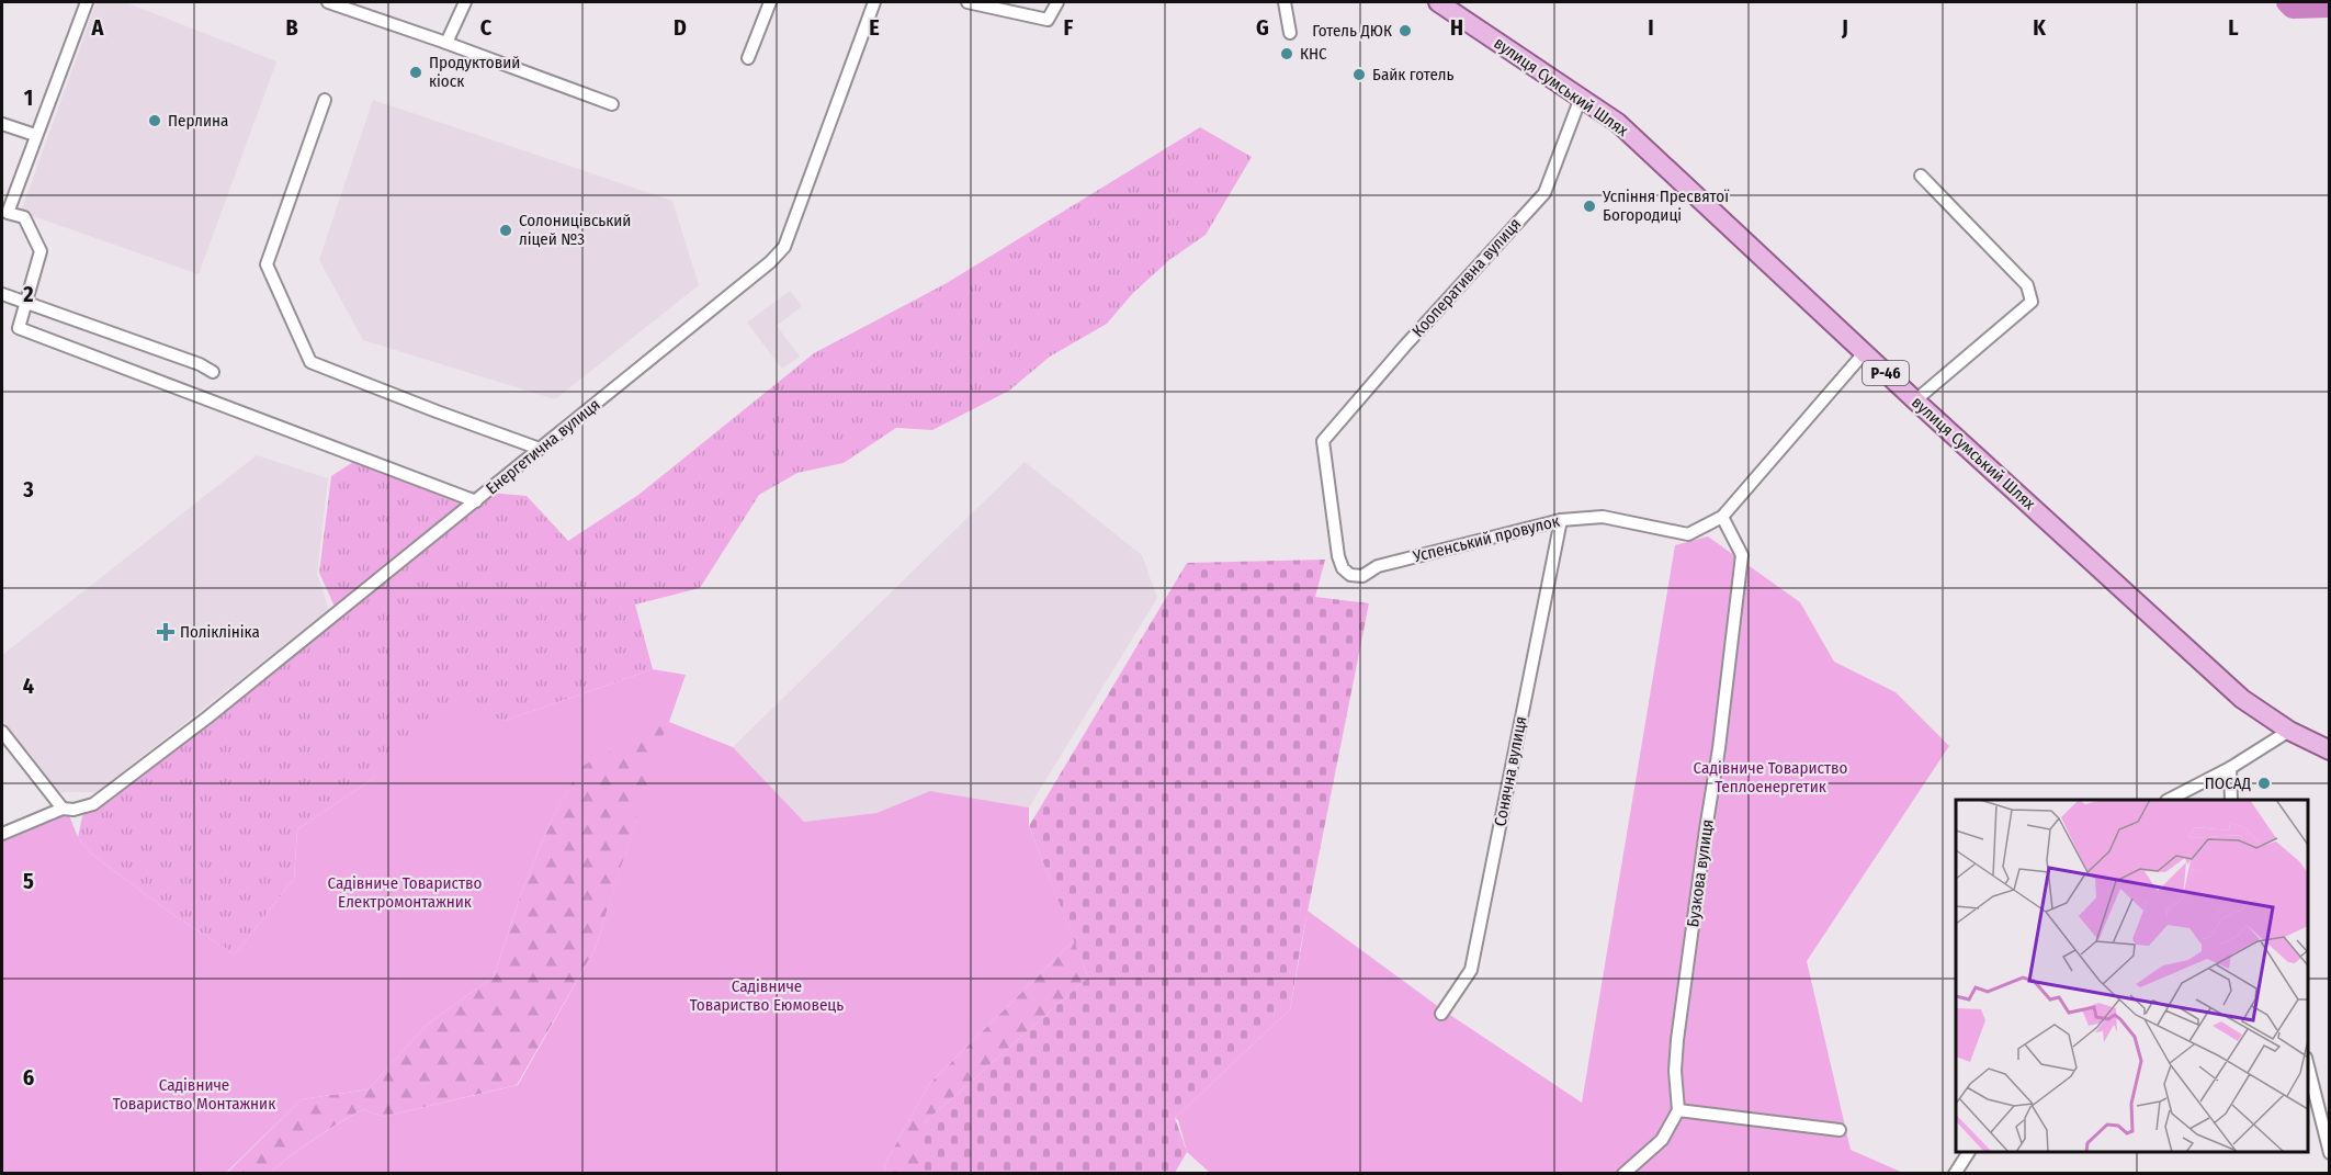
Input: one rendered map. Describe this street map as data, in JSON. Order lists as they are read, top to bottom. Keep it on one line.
{"streets":{"main road":["вулиця Сумський Шлях","Р-46"],"street":["Кооперативна вулиця","Енергетична вулиця","Успенський провулок","Сонячна вулиця","Бузкова вулиця"]},"crossings":[["вулиця Сумський Шлях","Кооперативна вулиця"],["Кооперативна вулиця","Успенський провулок"],["Успенський провулок","Сонячна вулиця"],["Успенський провулок","Бузкова вулиця"]],"parks":["Садівниче Товариство Теплоенергетик","Садівниче Товариство Електромонтажник","Садівниче Товариство Еюмовець","Садівниче Товариство Монтажник"],"places":{"other":["Готель ДЮК","КНС","Продуктовий кіоск","Байк готель","Перлина","Успіння Пресвятої Богородиці","Солоницівський ліцей №3","ПОСАД"],"health":["Поліклініка"]},"grid":{"columns":["A","B","C","D","E","F","G","H","I","J","K","L"],"rows":["1","2","3","4","5","6"]}}
